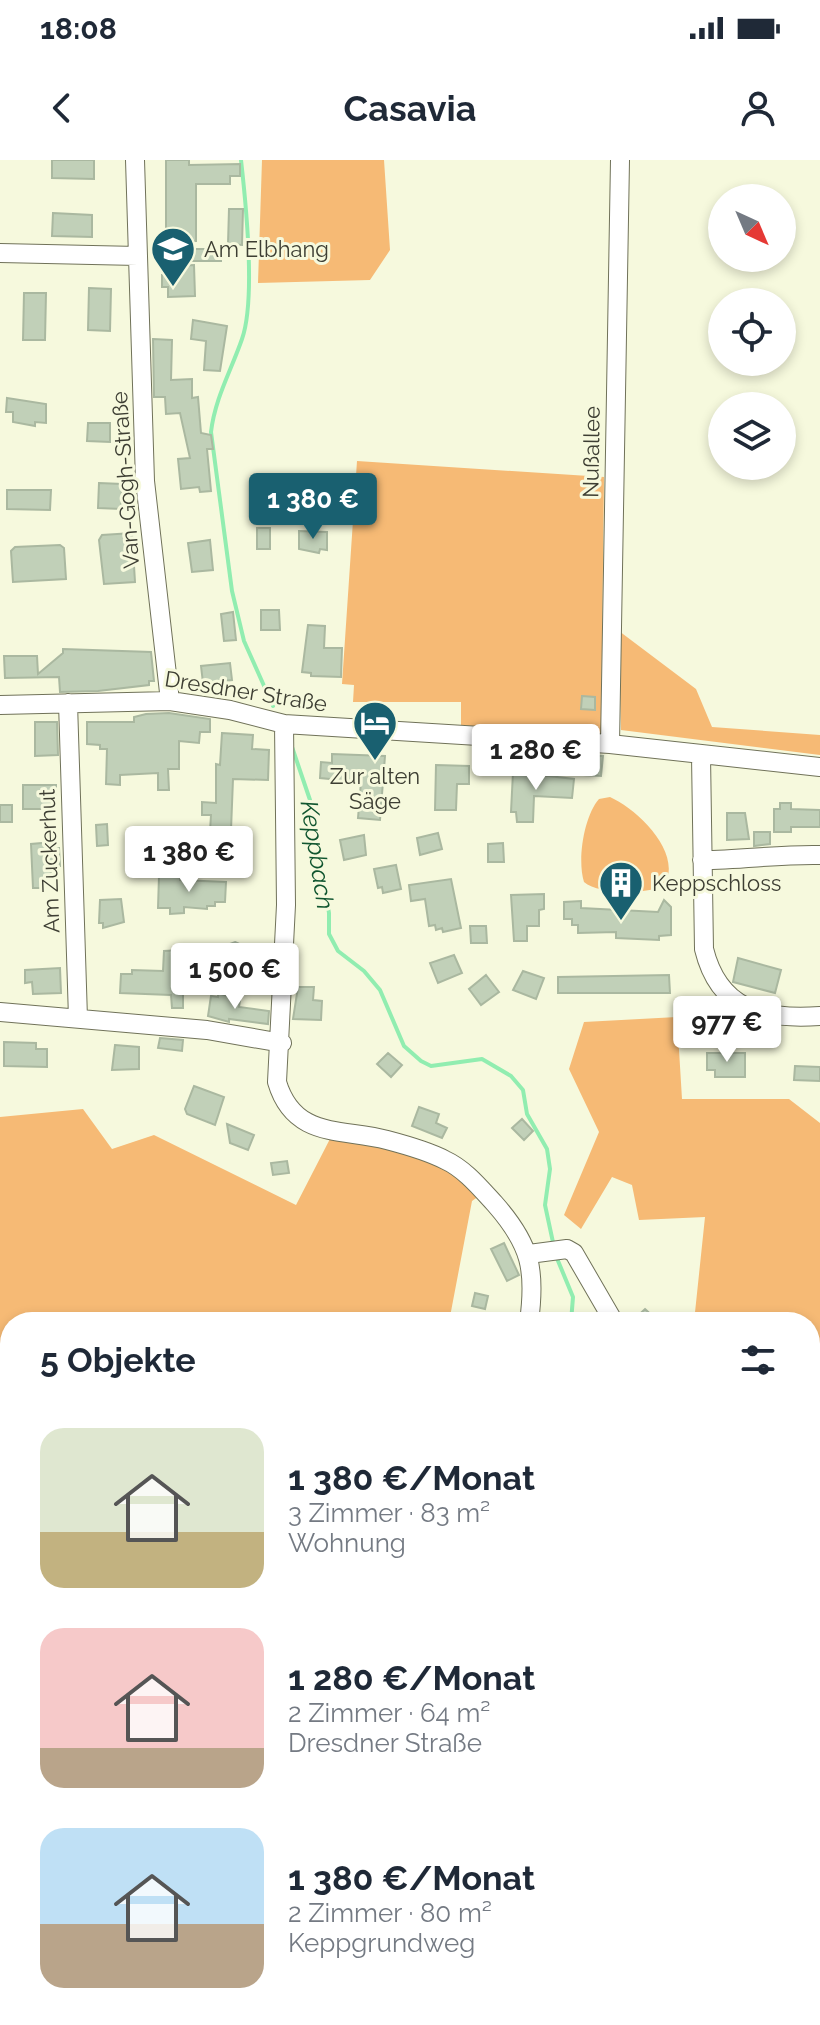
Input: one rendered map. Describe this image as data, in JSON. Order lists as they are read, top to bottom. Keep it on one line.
{"streets":{"street":["Nußallee","Van-Gogh-Straße","Dresdner Straße","Am Zuckerhut"]},"crossings":[["Nußallee","Dresdner Straße"],["Van-Gogh-Straße","Dresdner Straße"],["Dresdner Straße","Am Zuckerhut"]],"water":["Keppbach"],"places":{"school or university":["Am Elbhang"],"hotel":["Zur alten Säge"],"building":["Keppschloss"]},"north":"bottom right","page":{"status":"18:08","header":"Casavia","price":["1 380 €","1 280 €","1 380 €","1 500 €","977 €"],"heading":"5 Objekte","list":[{"name":"1 380 €/Monat","note":"3 Zimmer · 83 m² · Wohnung"},{"name":"1 280 €/Monat","note":"2 Zimmer · 64 m² · Dresdner Straße"},{"name":"1 380 €/Monat","note":"2 Zimmer · 80 m² · Keppgrundweg"}]}}
